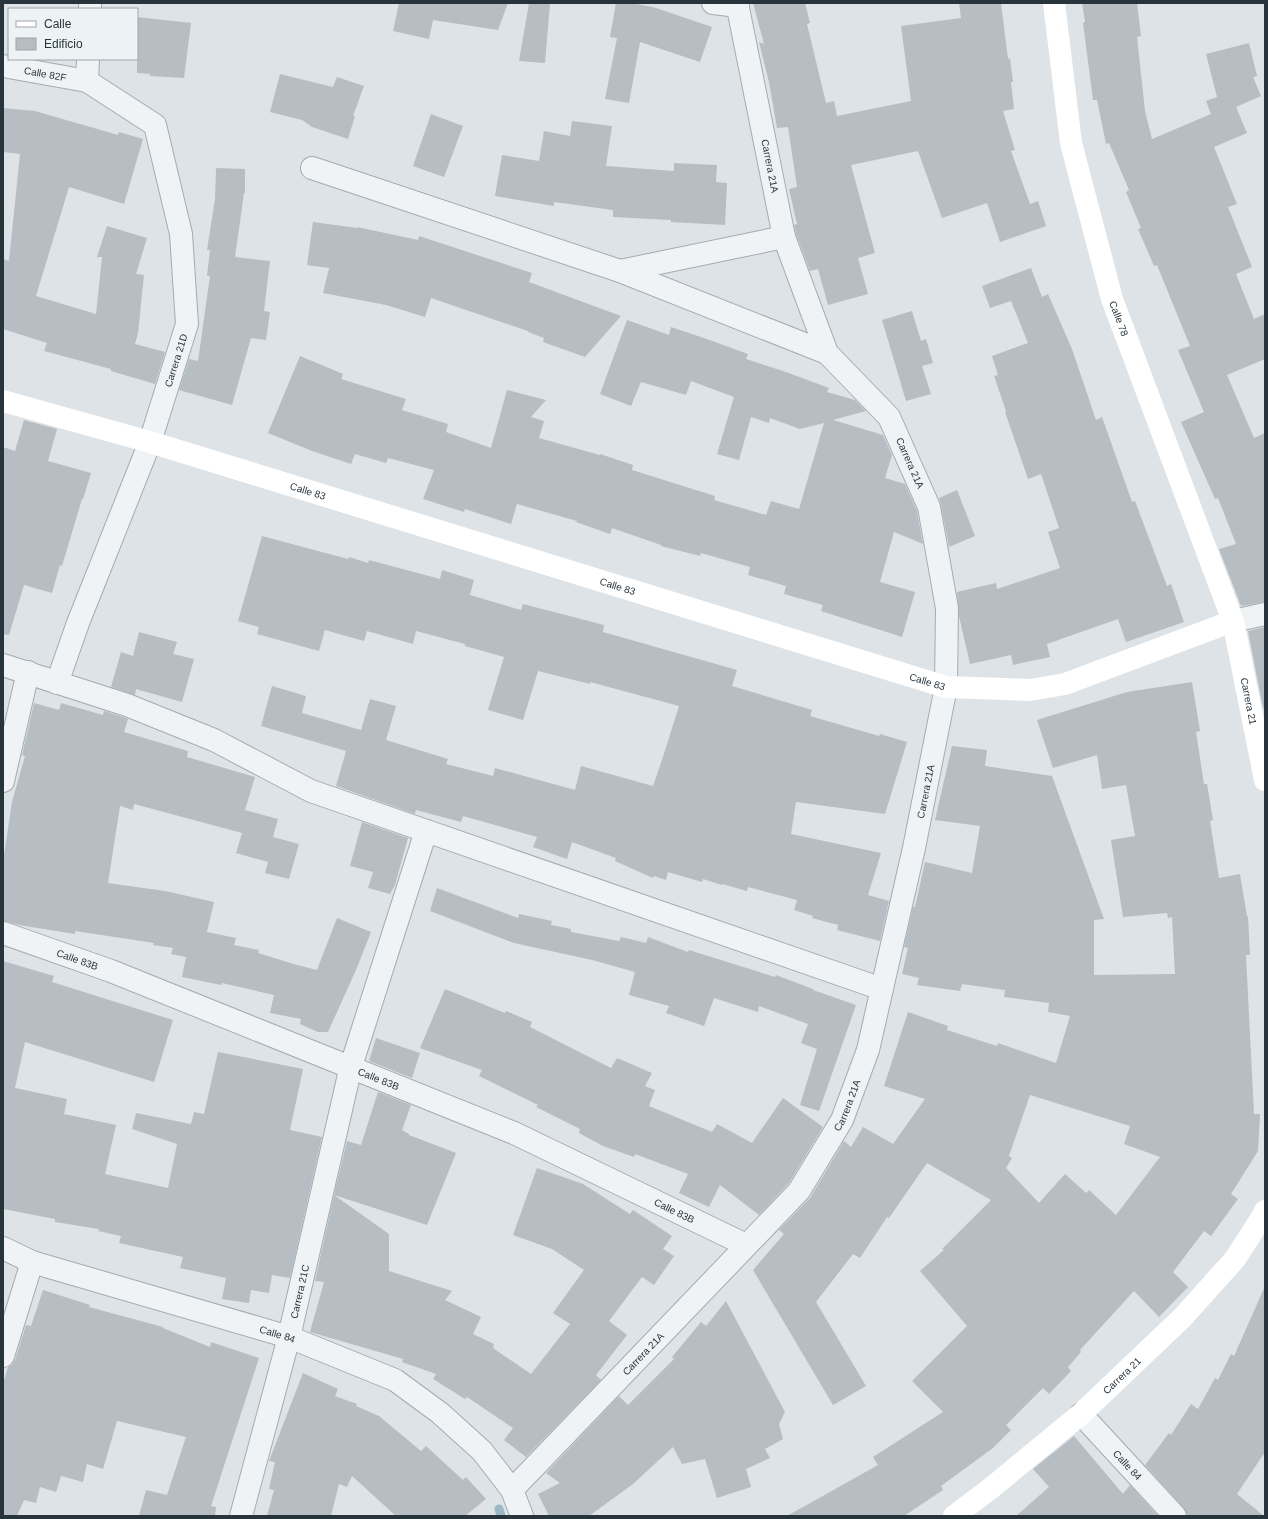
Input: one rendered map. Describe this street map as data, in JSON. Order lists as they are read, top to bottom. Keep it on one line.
{"streets":{"street":["Calle 82F","Carrera 21A","Calle 78","Carrera 21D","Calle 83","Carrera 21","Calle 83B","Carrera 21C","Calle 84"]},"crossings":[["Calle 82F","Carrera 21D"],["Carrera 21A","Calle 83"],["Carrera 21A","Calle 83B"],["Carrera 21A","Calle 84"],["Calle 78","Calle 83"],["Calle 78","Carrera 21"],["Carrera 21D","Calle 83"],["Calle 83","Carrera 21"],["Carrera 21","Calle 84"],["Calle 83B","Carrera 21C"],["Carrera 21C","Calle 84"]],"legend":["Calle","Edificio"]}
